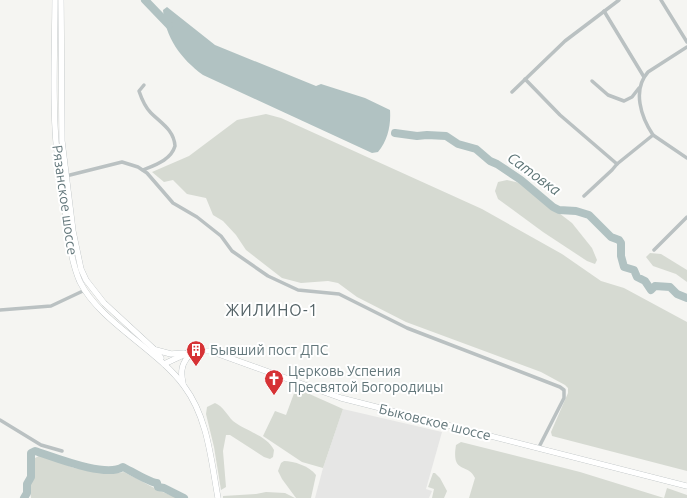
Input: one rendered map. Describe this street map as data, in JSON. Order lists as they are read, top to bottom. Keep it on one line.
{"streets":{"main road":["Рязанское шоссе","Быковское шоссе"]},"crossings":[["Рязанское шоссе","Быковское шоссе"]],"districts":["ЖИЛИНО-1"],"water":["Сатовка"],"places":{"building":["Бывший пост ДПС"],"church":["Церковь Успения Пресвятой Богородицы"]}}
